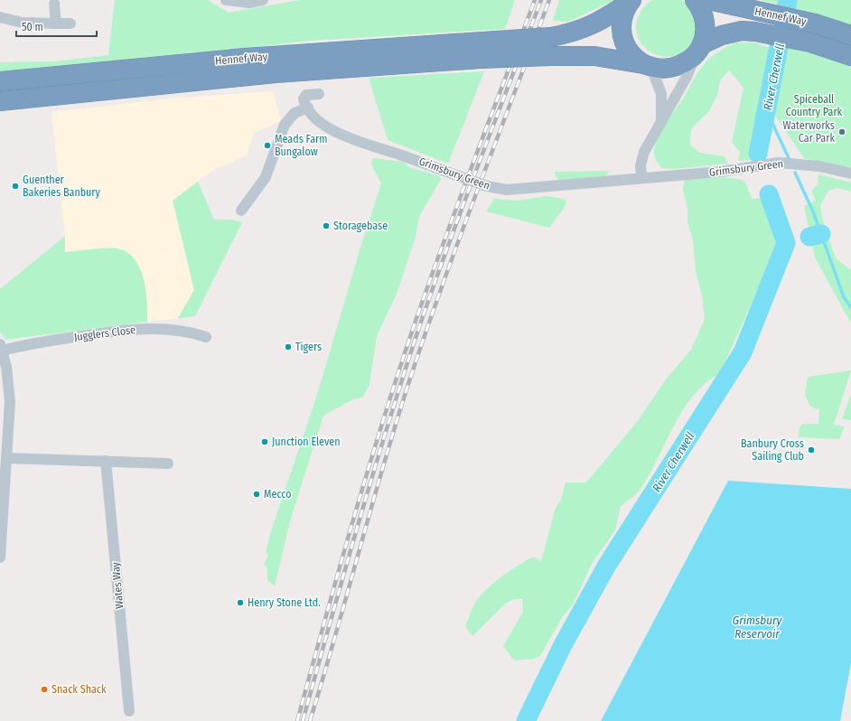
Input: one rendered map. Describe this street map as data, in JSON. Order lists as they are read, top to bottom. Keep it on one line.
{"streets":{"highway":["Hennef Way"],"street":["Grimsbury Green","Jugglers Close","Wates Way"]},"water":["River Cherwell","Grimsbury Reservoir"],"parks":["Spiceball Country Park"],"places":["Waterworks Car Park","Meads Farm Bungalow","Guenther Bakeries Banbury","Storagebase","Tigers","Junction Eleven","Banbury Cross Sailing Club","Mecco","Henry Stone Ltd.","Snack Shack"],"scale_bar":"50 m"}
